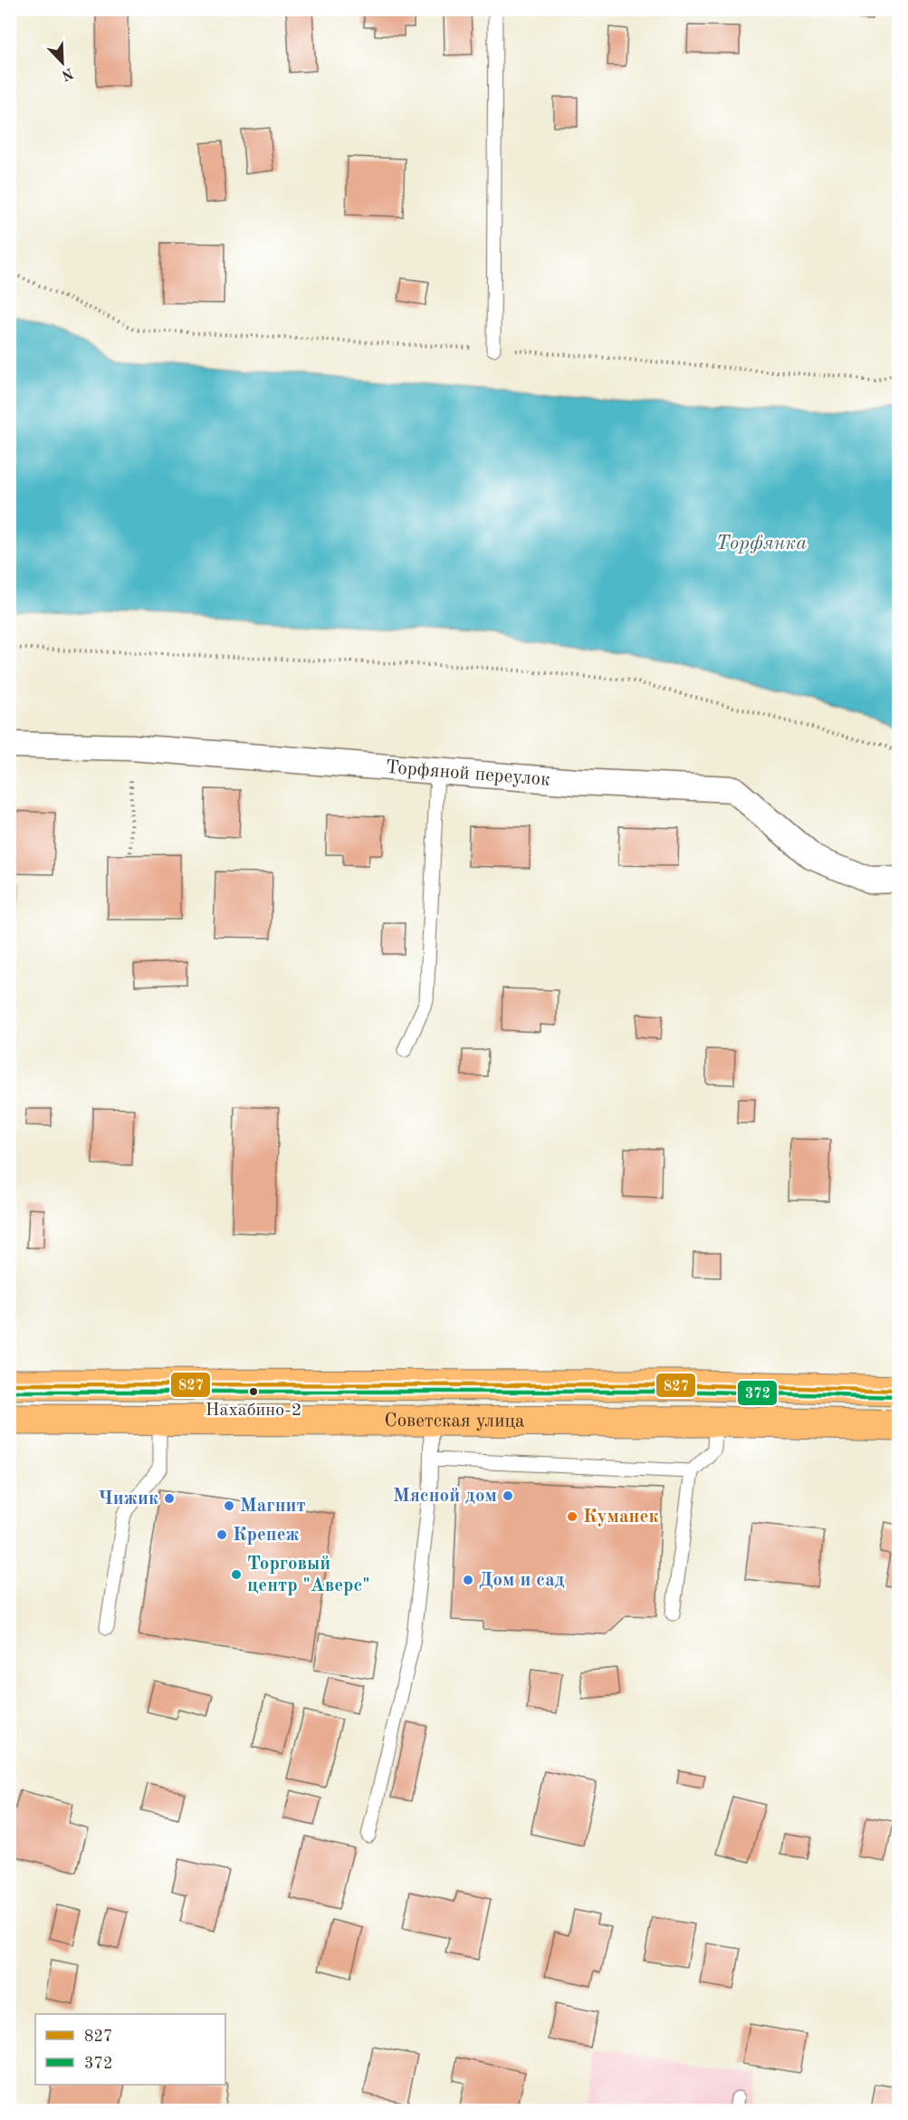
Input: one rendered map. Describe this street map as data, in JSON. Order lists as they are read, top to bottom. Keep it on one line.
{"streets":{"main road":["Советская улица"],"street":["Торфяной переулок"]},"water":["Торфянка"],"places":["Нахабино-2","Мясной дом","Чижик","Магнит","Куманек","Крепеж","Торговый центр \"Аверс\"","Дом и сад"],"lines":["transit line 827","transit line 372"],"legend":["827","372"],"north":"bottom right"}
